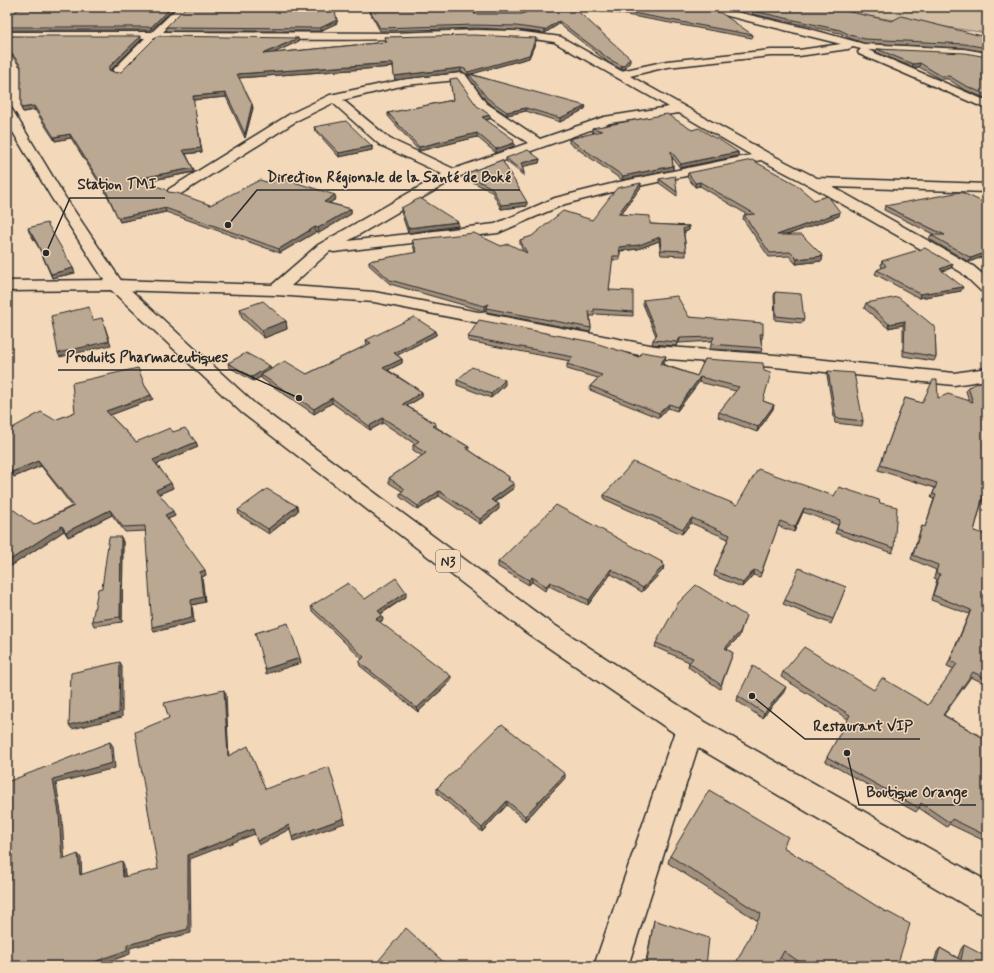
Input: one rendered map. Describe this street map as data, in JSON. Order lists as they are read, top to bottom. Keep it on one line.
{"streets":{"main road":["N3"]},"places":["Direction Régionale de la Santé de Boké","Station TMI","Produits Pharmaceutiques","Restaurant VIP","Boutique Orange"]}
